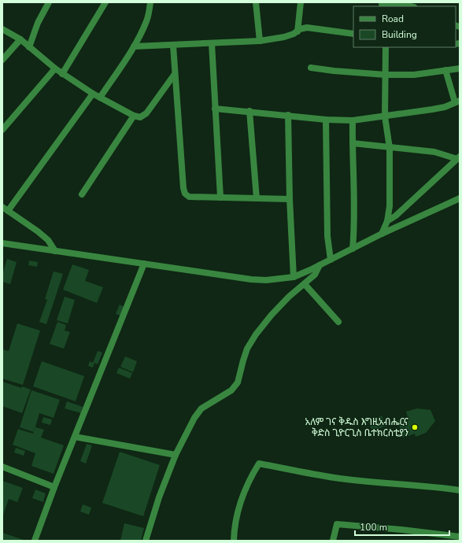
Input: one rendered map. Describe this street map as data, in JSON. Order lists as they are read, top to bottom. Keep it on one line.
{"places":["አለም ገና ቅዱስ እግዚአብሔርና ቅድስ ጊዮርጊስ ቤተክርስቲያን"],"legend":["Road","Building"],"scale_bar":"100 m"}
